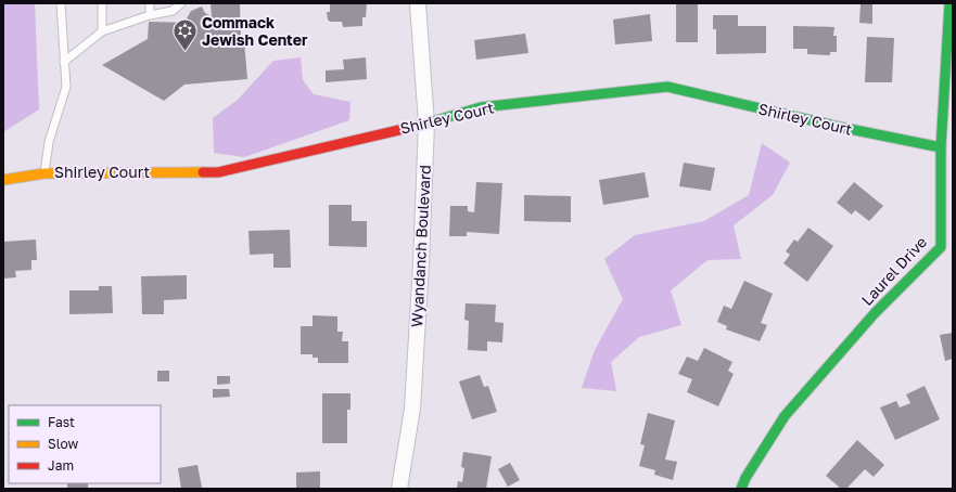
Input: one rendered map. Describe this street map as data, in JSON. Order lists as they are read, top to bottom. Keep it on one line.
{"streets":{"street":["Shirley Court","Wyandanch Boulevard","Laurel Drive"]},"crossings":[["Shirley Court","Wyandanch Boulevard"],["Shirley Court","Laurel Drive"]],"places":{"synagogue":["Commack Jewish Center"]},"legend":["Fast","Slow","Jam"]}
